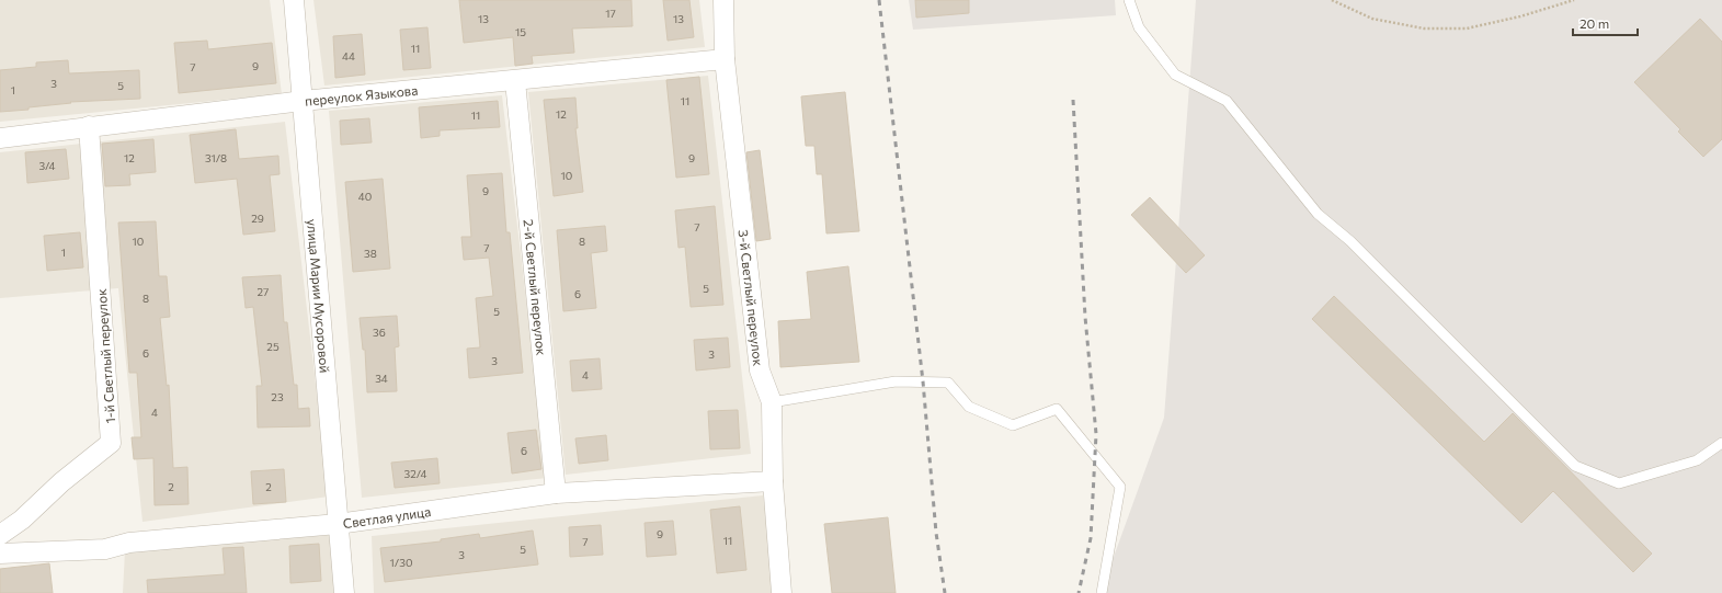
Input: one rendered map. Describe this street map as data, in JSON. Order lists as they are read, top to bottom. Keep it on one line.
{"streets":{"street":["переулок Языкова","2-й Светлый переулок","улица Марии Мусоровой","3-й Светлый переулок","1-й Светлый переулок","Светлая улица"]},"crossings":[["переулок Языкова","2-й Светлый переулок"],["переулок Языкова","улица Марии Мусоровой"],["переулок Языкова","3-й Светлый переулок"],["переулок Языкова","1-й Светлый переулок"],["2-й Светлый переулок","Светлая улица"],["улица Марии Мусоровой","Светлая улица"],["3-й Светлый переулок","Светлая улица"]],"house_numbers":["17","13","13","15","11","44","9","7","3","5","1","11","12","11","12","31/8","9","3/4","10","9","40","29","7","10","8","7","1","38","5","27","6","8","5","36","25","6","3","3","4","34","23","4","6","32/4","2","2","9","11","7","5","3","1/30"],"scale_bar":"20 m"}
